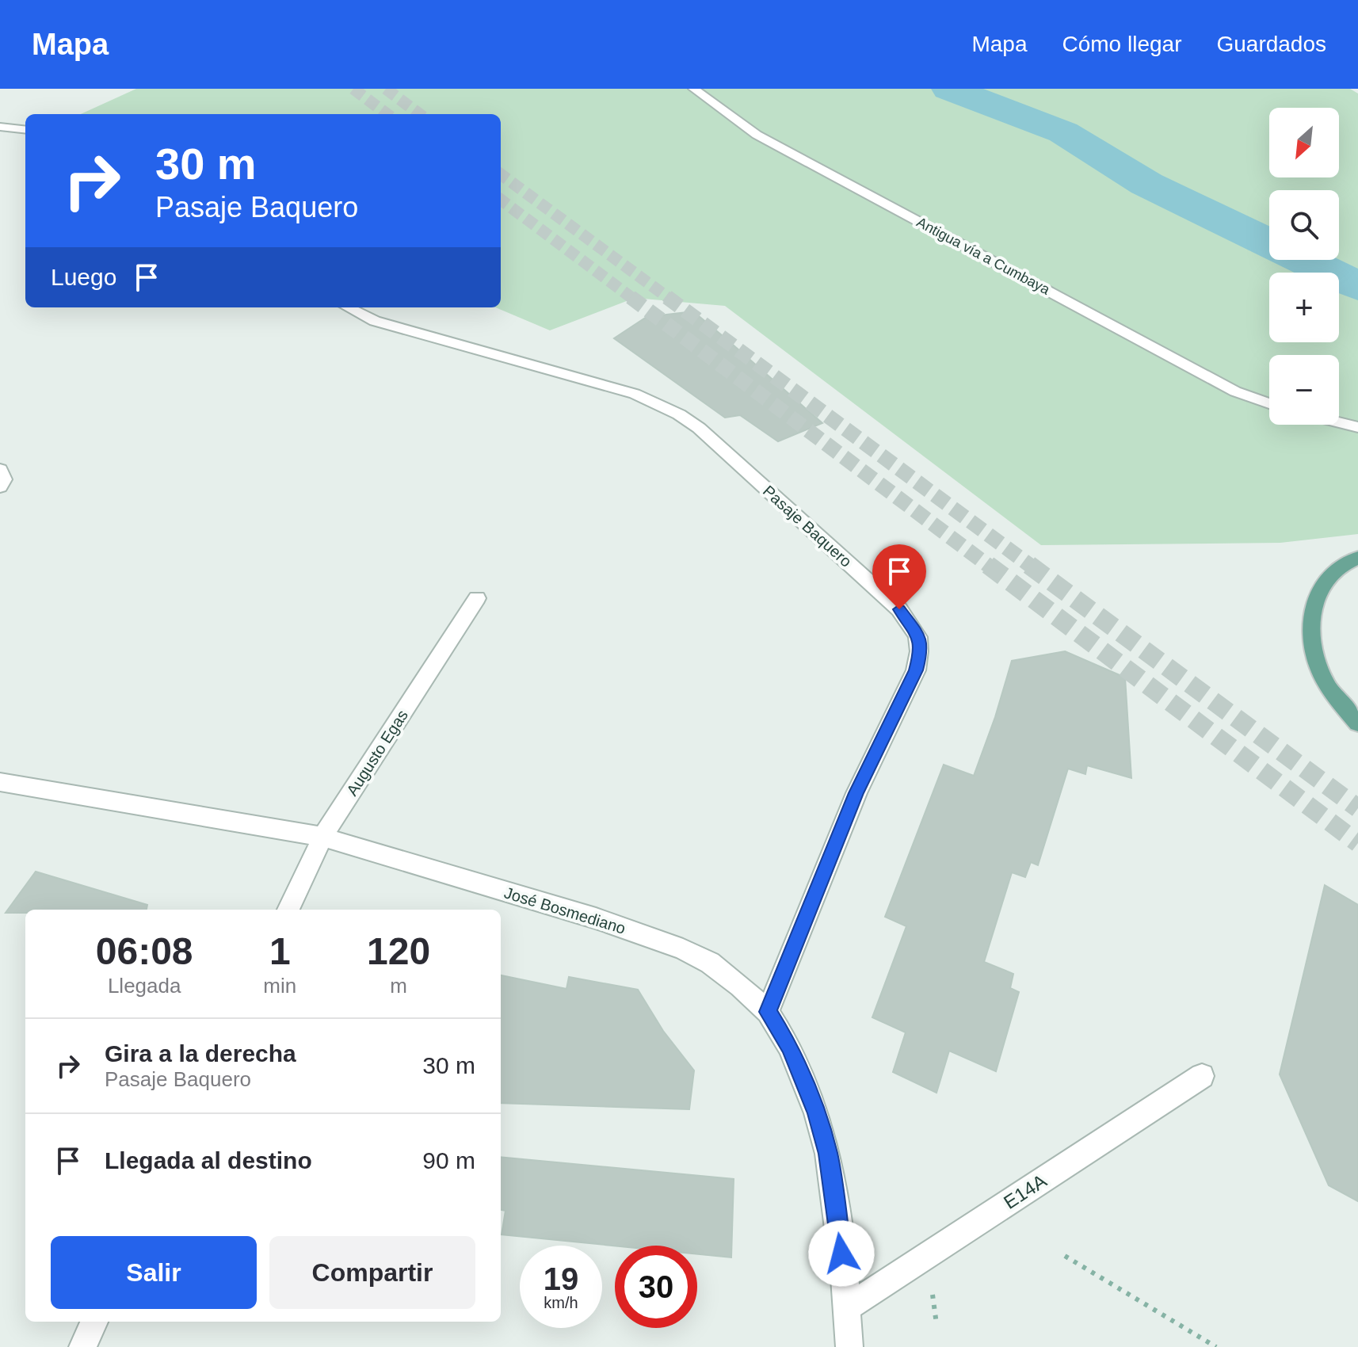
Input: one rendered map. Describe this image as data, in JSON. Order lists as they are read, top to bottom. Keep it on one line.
{"streets":{"street":["Antigua vía a Cumbaya","Pasaje Baquero","Augusto Egas","José Bosmediano","E14A"]},"crossings":[["Pasaje Baquero","José Bosmediano"],["Augusto Egas","José Bosmediano"],["José Bosmediano","E14A"]],"north":"bottom left","page":{"header":"Mapa","nav":["Mapa","Cómo llegar","Guardados"],"map_buttons":["+","−"],"turn":["30 m","Pasaje Baquero"],"then":"Luego","eta":["06:08","Llegada","1","min","120","m"],"list":[{"name":"Gira a la derecha","note":"Pasaje Baquero","value":"30 m"},{"name":"Llegada al destino","value":"90 m"}],"buttons":["Salir","Compartir"],"speed":"19 km/h","limit":"30"}}
